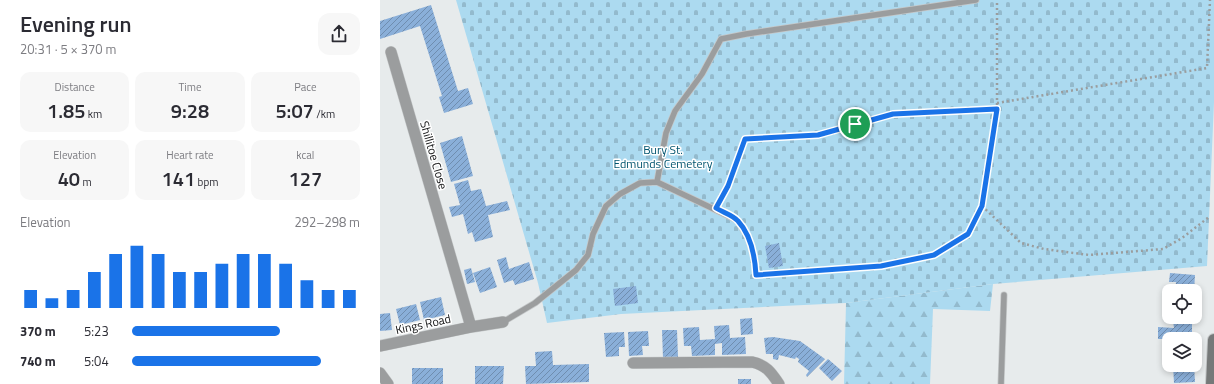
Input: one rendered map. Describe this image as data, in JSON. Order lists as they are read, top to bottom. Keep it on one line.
{"streets":{"street":["Shillitoe Close","Kings Road"]},"crossings":[["Shillitoe Close","Kings Road"]],"parks":["Bury St. Edmunds Cemetery"],"page":{"heading":["Evening run","20:31 · 5 × 370 m"],"stats":[["Distance","1.85 km"],["Time","9:28"],["Pace","5:07 /km"],["Elevation","40 m"],["Heart rate","141 bpm"],["kcal","127"]],"chart":["Elevation","292–298 m"],"list":[{"name":"370 m","note":"5:23"},{"name":"740 m","note":"5:04"}]}}
